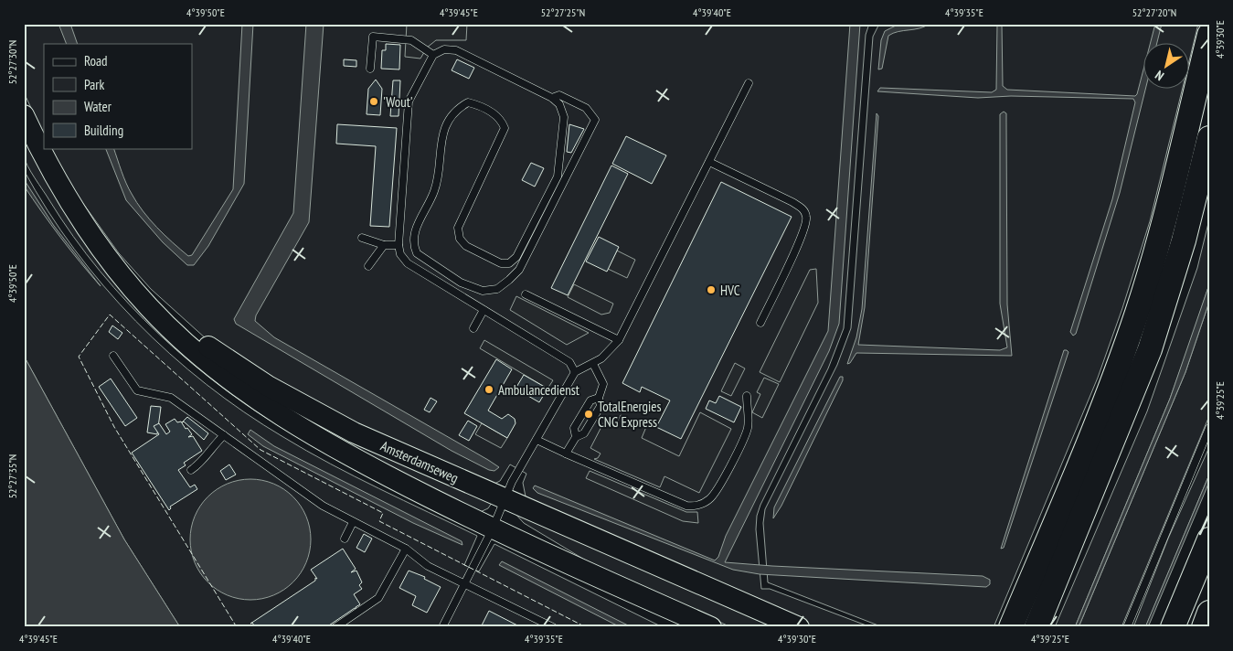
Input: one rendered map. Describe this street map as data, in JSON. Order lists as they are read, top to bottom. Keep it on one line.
{"streets":{"main road":["Amsterdamseweg"]},"places":["'Wout'","HVC","Ambulancedienst","TotalEnergies CNG Express"],"legend":["Road","Park","Water","Building"],"north":"bottom left","coordinates":["4°39'50\"E","4°39'45\"E","52°27'25\"N","4°39'40\"E","4°39'35\"E","52°27'20\"N","4°39'30\"E","52°27'30\"N","4°39'25\"E","52°27'35\"N"]}
